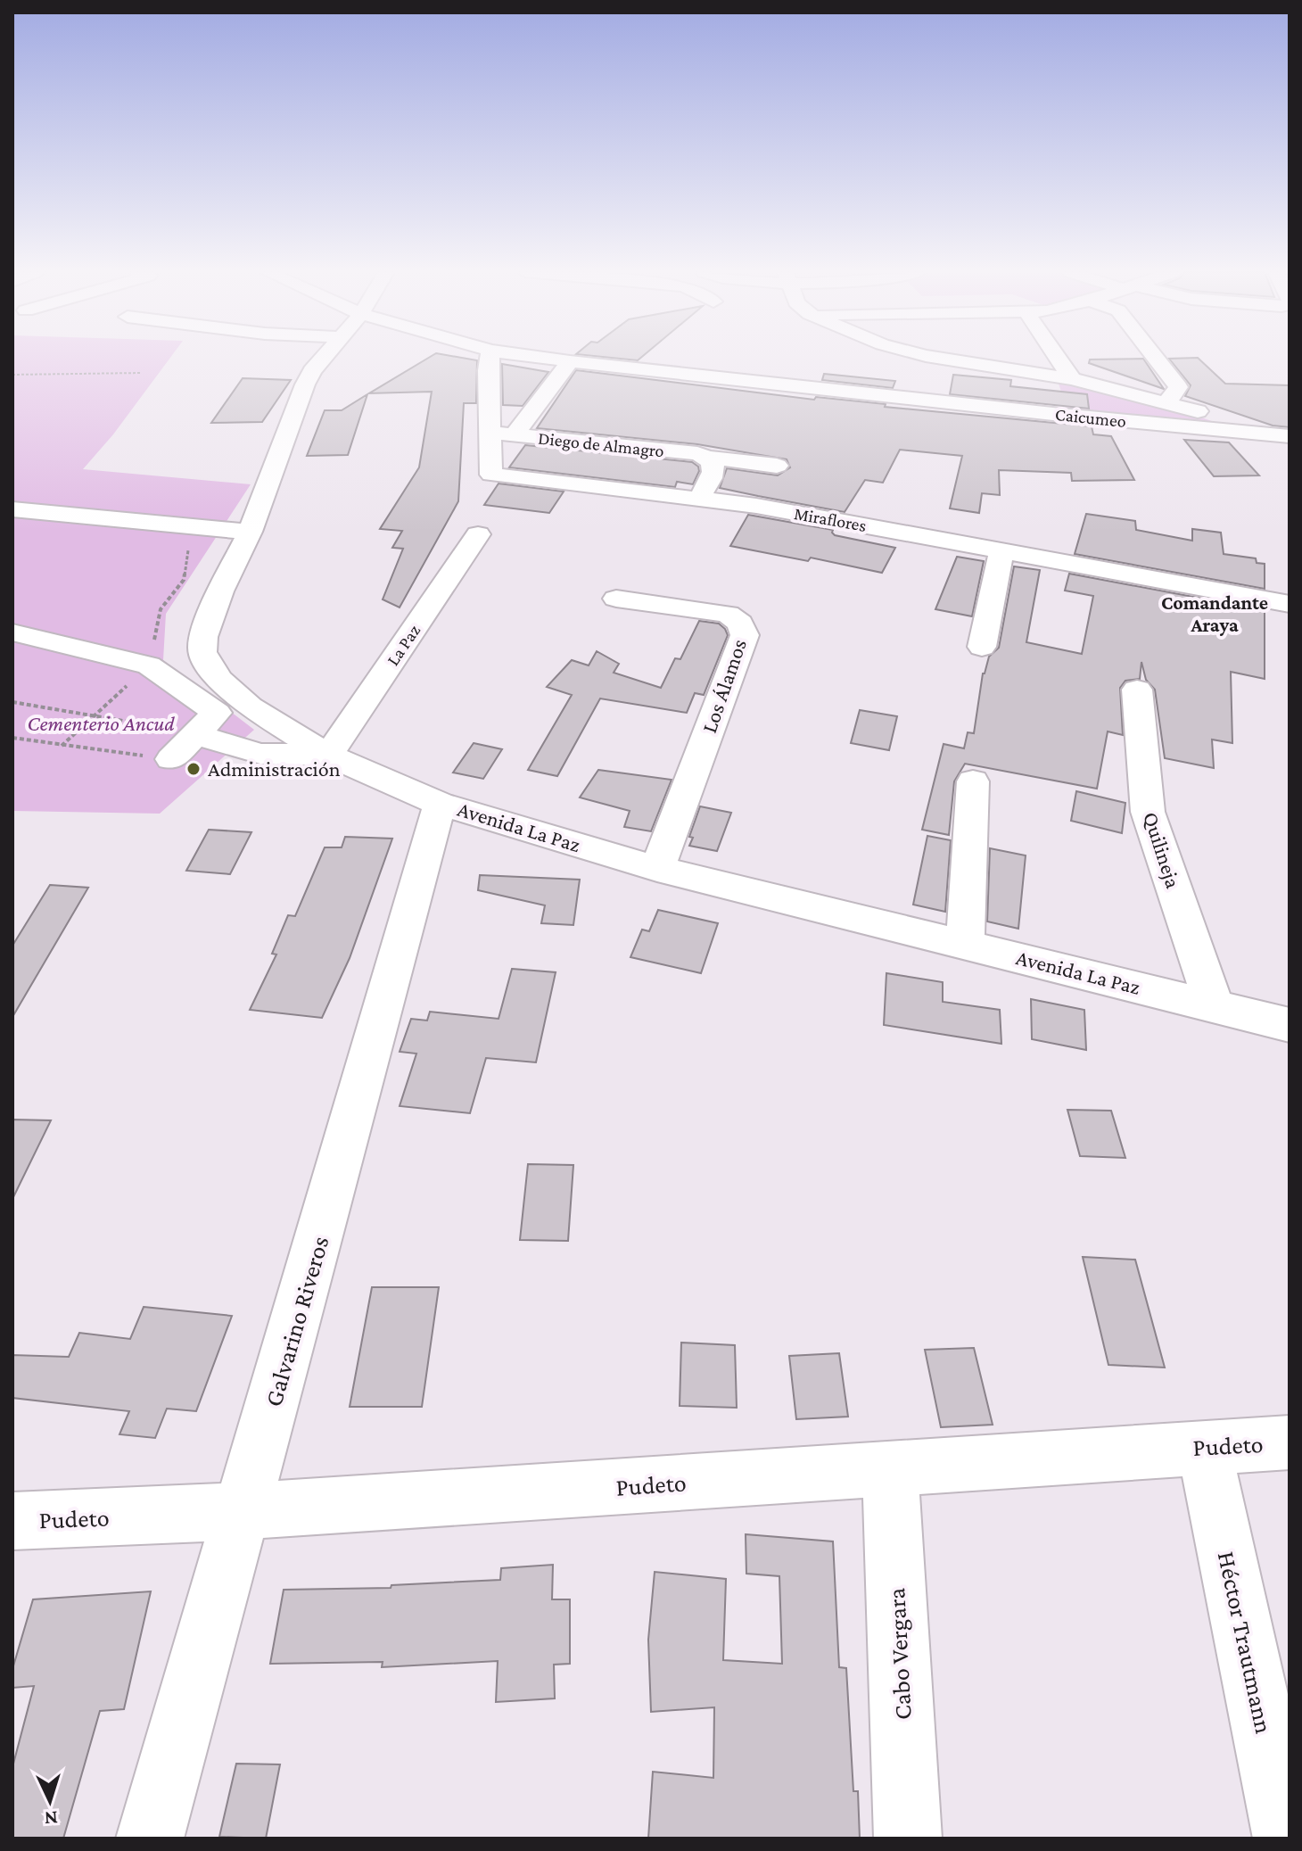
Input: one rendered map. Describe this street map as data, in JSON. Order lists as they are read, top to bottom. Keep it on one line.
{"streets":{"street":["Caicumeo","Diego de Almagro","Miraflores","La Paz","Los Álamos","Avenida La Paz","Quilineja","Galvarino Riveros","Pudeto","Héctor Trautmann","Cabo Vergara"]},"crossings":[["Diego de Almagro","Miraflores"],["La Paz","Avenida La Paz"],["Los Álamos","Avenida La Paz"],["Avenida La Paz","Quilineja"],["Avenida La Paz","Galvarino Riveros"],["Galvarino Riveros","Pudeto"],["Pudeto","Héctor Trautmann"],["Pudeto","Cabo Vergara"]],"districts":["Comandante Araya"],"parks":["Cementerio Ancud"],"places":["Administración"],"north":"bottom"}
